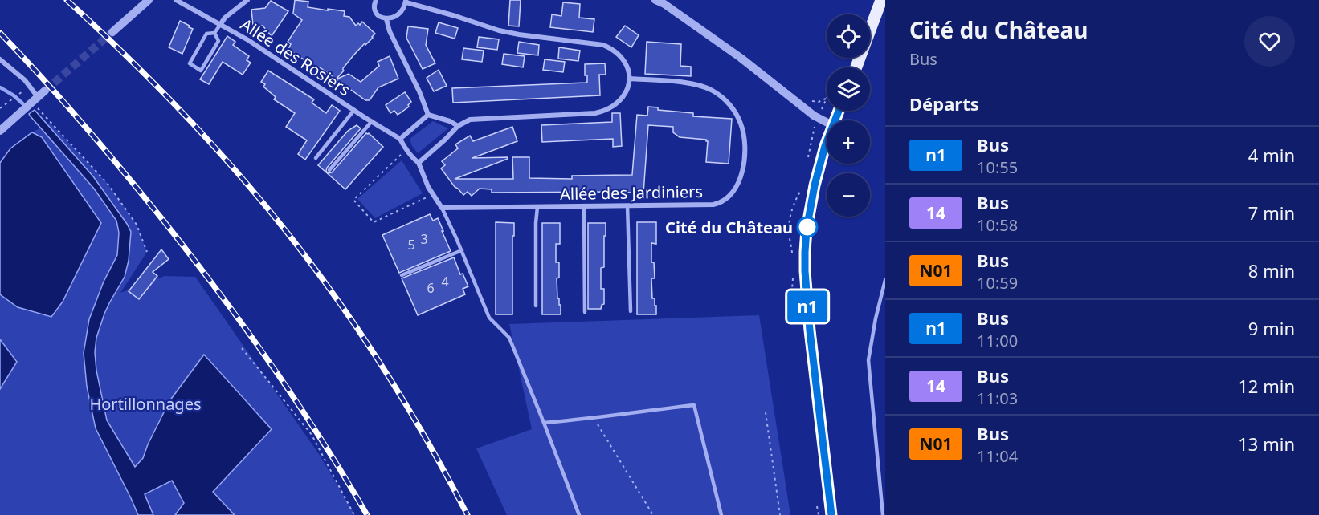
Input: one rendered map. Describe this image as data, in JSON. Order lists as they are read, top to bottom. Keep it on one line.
{"streets":{"street":["Allée des Rosiers","Allée des Jardiniers"]},"parks":["Hortillonnages"],"places":["Cité du Château"],"lines":["bus line n1"],"house_numbers":["3","5","4","6"],"page":{"on_map":"n1","heading":[["Cité du Château","Bus"],"Départs"],"map_buttons":["+","−"],"list":[{"mark":"n1","name":"Bus","note":"10:55","value":"4 min"},{"mark":"14","name":"Bus","note":"10:58","value":"7 min"},{"mark":"N01","name":"Bus","note":"10:59","value":"8 min"},{"mark":"n1","name":"Bus","note":"11:00","value":"9 min"},{"mark":"14","name":"Bus","note":"11:03","value":"12 min"},{"mark":"N01","name":"Bus","note":"11:04","value":"13 min"}]}}
